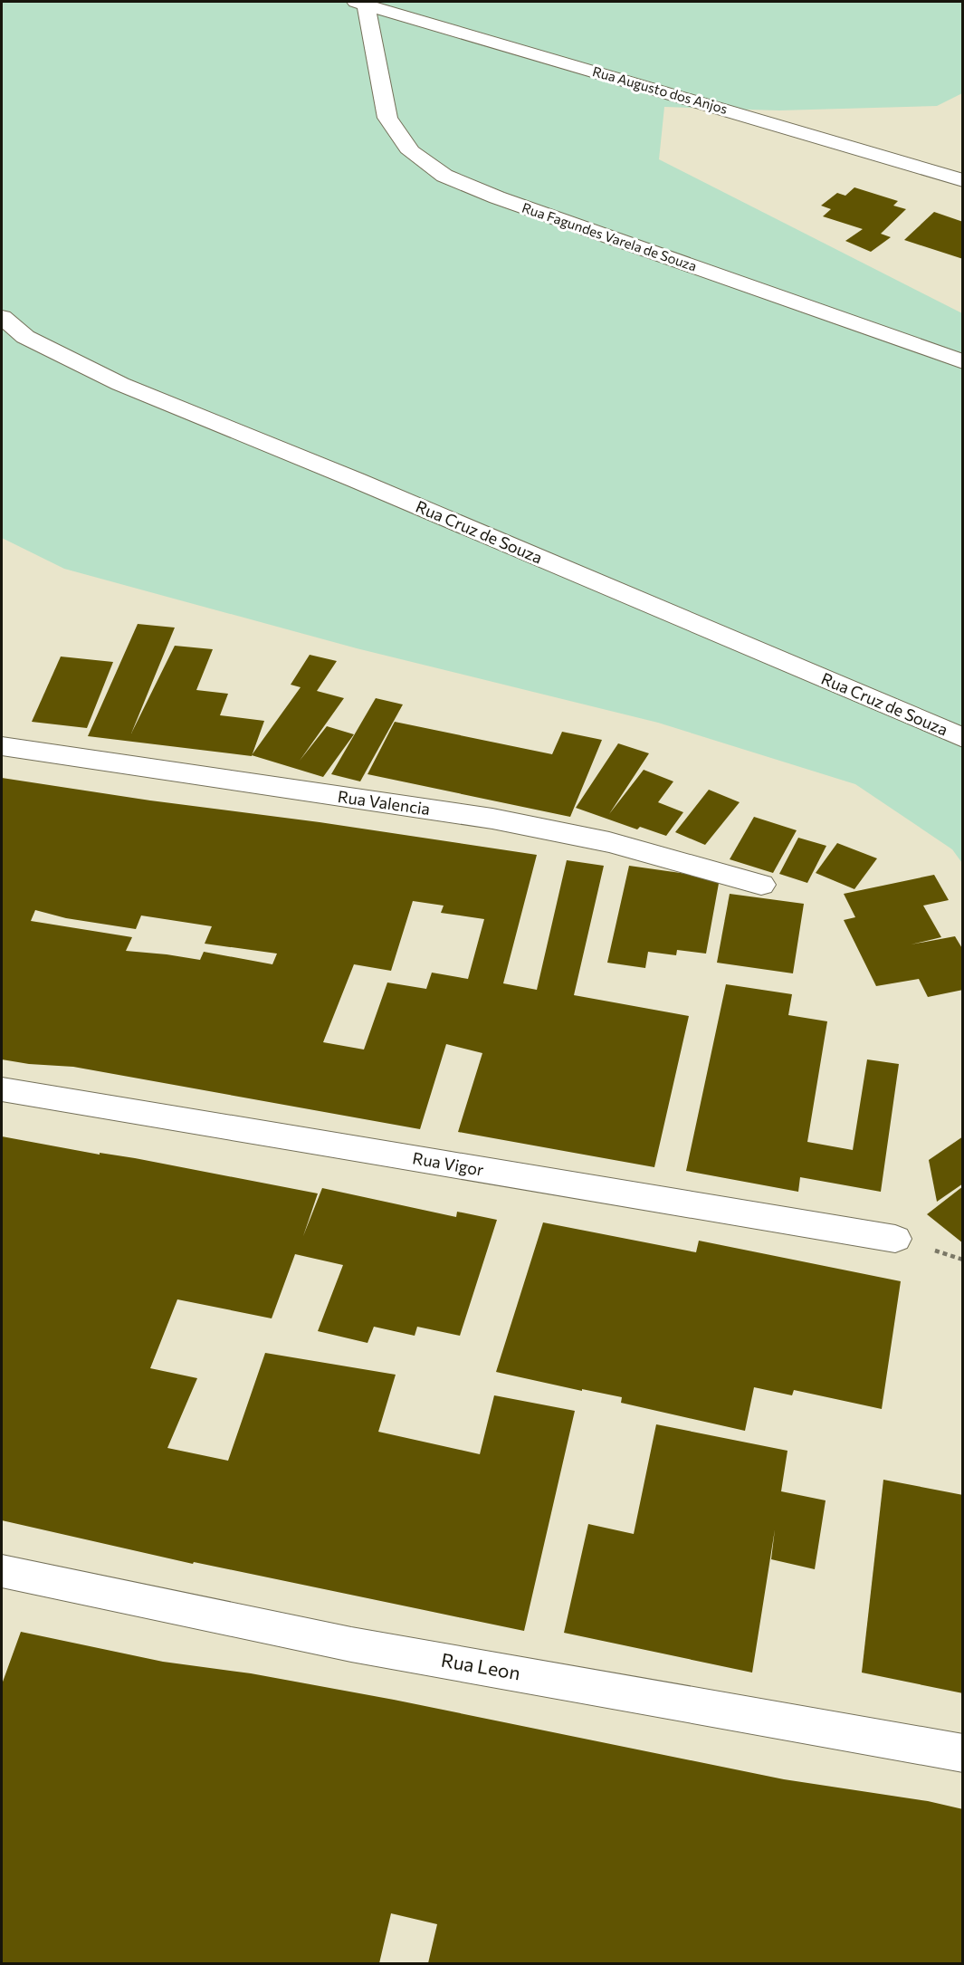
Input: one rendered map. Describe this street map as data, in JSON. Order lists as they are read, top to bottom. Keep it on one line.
{"streets":{"street":["Rua Augusto dos Anjos","Rua Fagundes Varela de Souza","Rua Cruz de Souza","Rua Valencia","Rua Vigor","Rua Leon"]},"crossings":[["Rua Augusto dos Anjos","Rua Fagundes Varela de Souza"]]}
